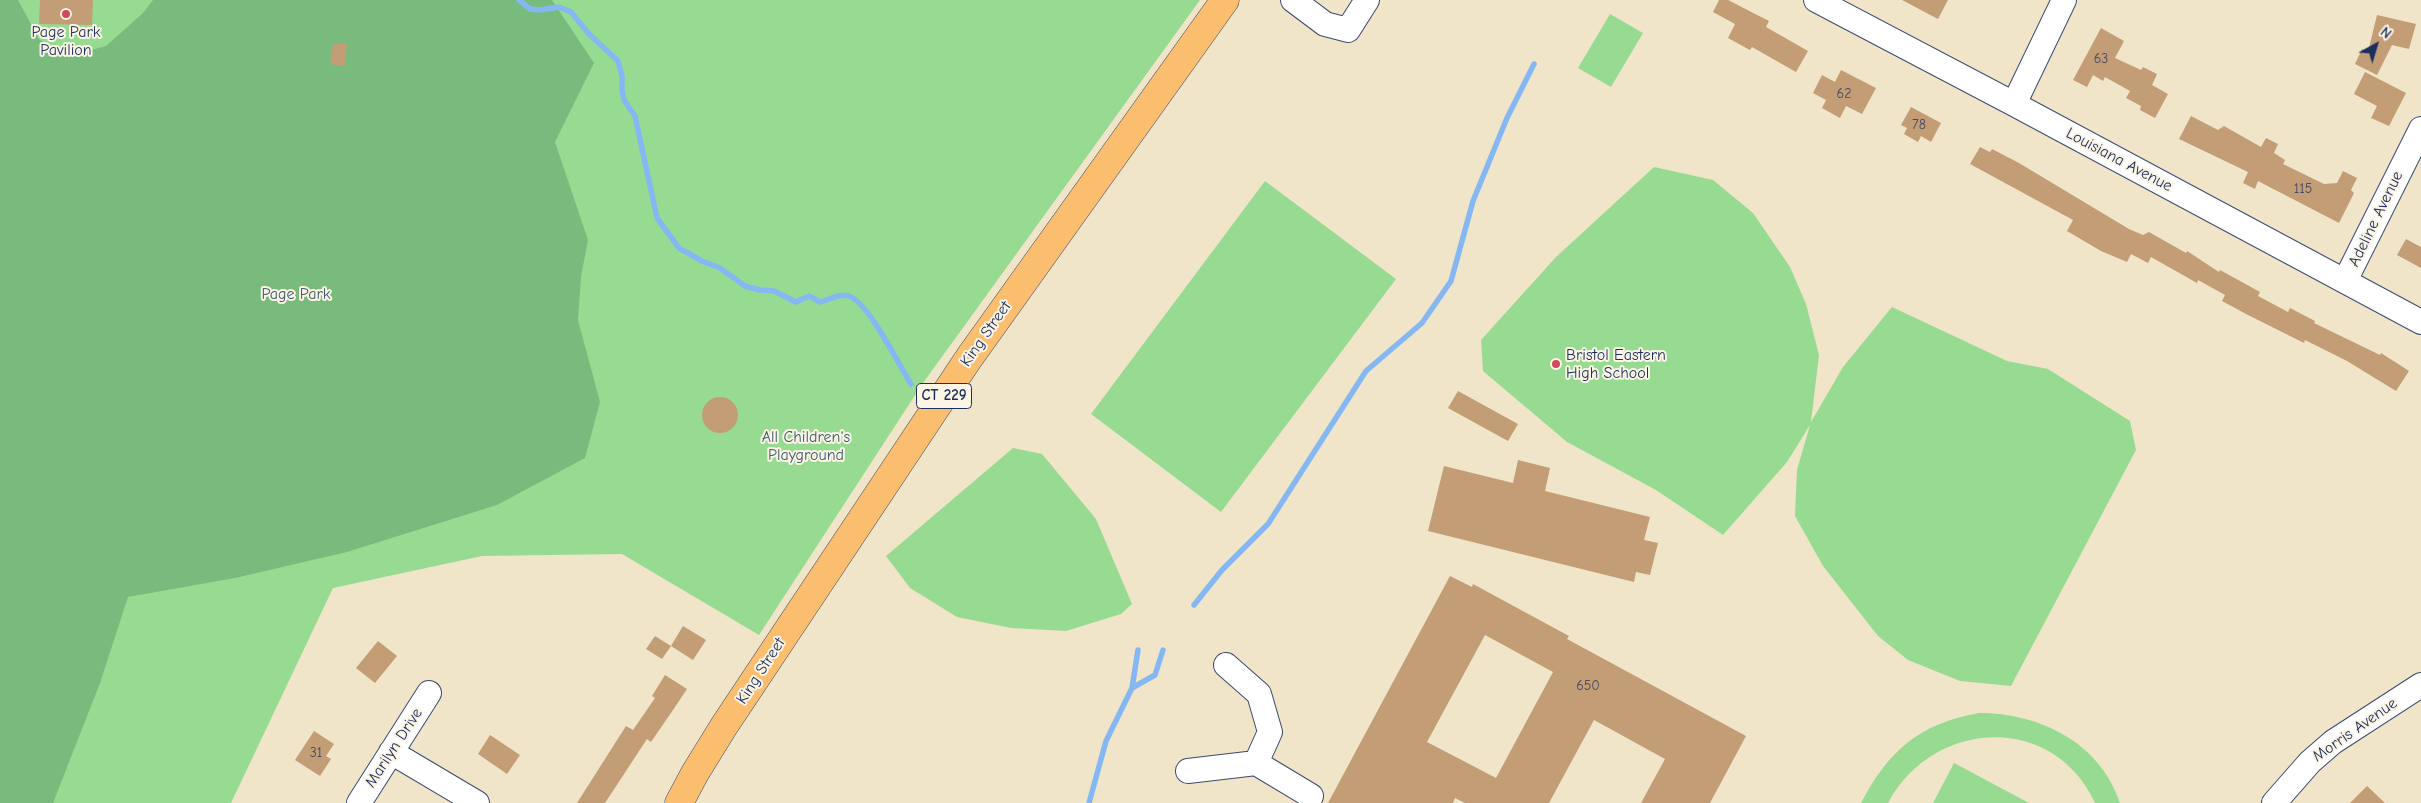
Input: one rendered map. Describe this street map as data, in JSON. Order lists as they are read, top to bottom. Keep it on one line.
{"streets":{"main road":["King Street","CT 229"],"street":["Louisiana Avenue","Adeline Avenue","Morris Avenue","Marilyn Drive"]},"crossings":[["Louisiana Avenue","Adeline Avenue"]],"parks":["Page Park","All Children's Playground"],"places":["Page Park Pavilion","Bristol Eastern High School"],"house_numbers":["63","62","78","115","650","31"],"north":"top right"}
